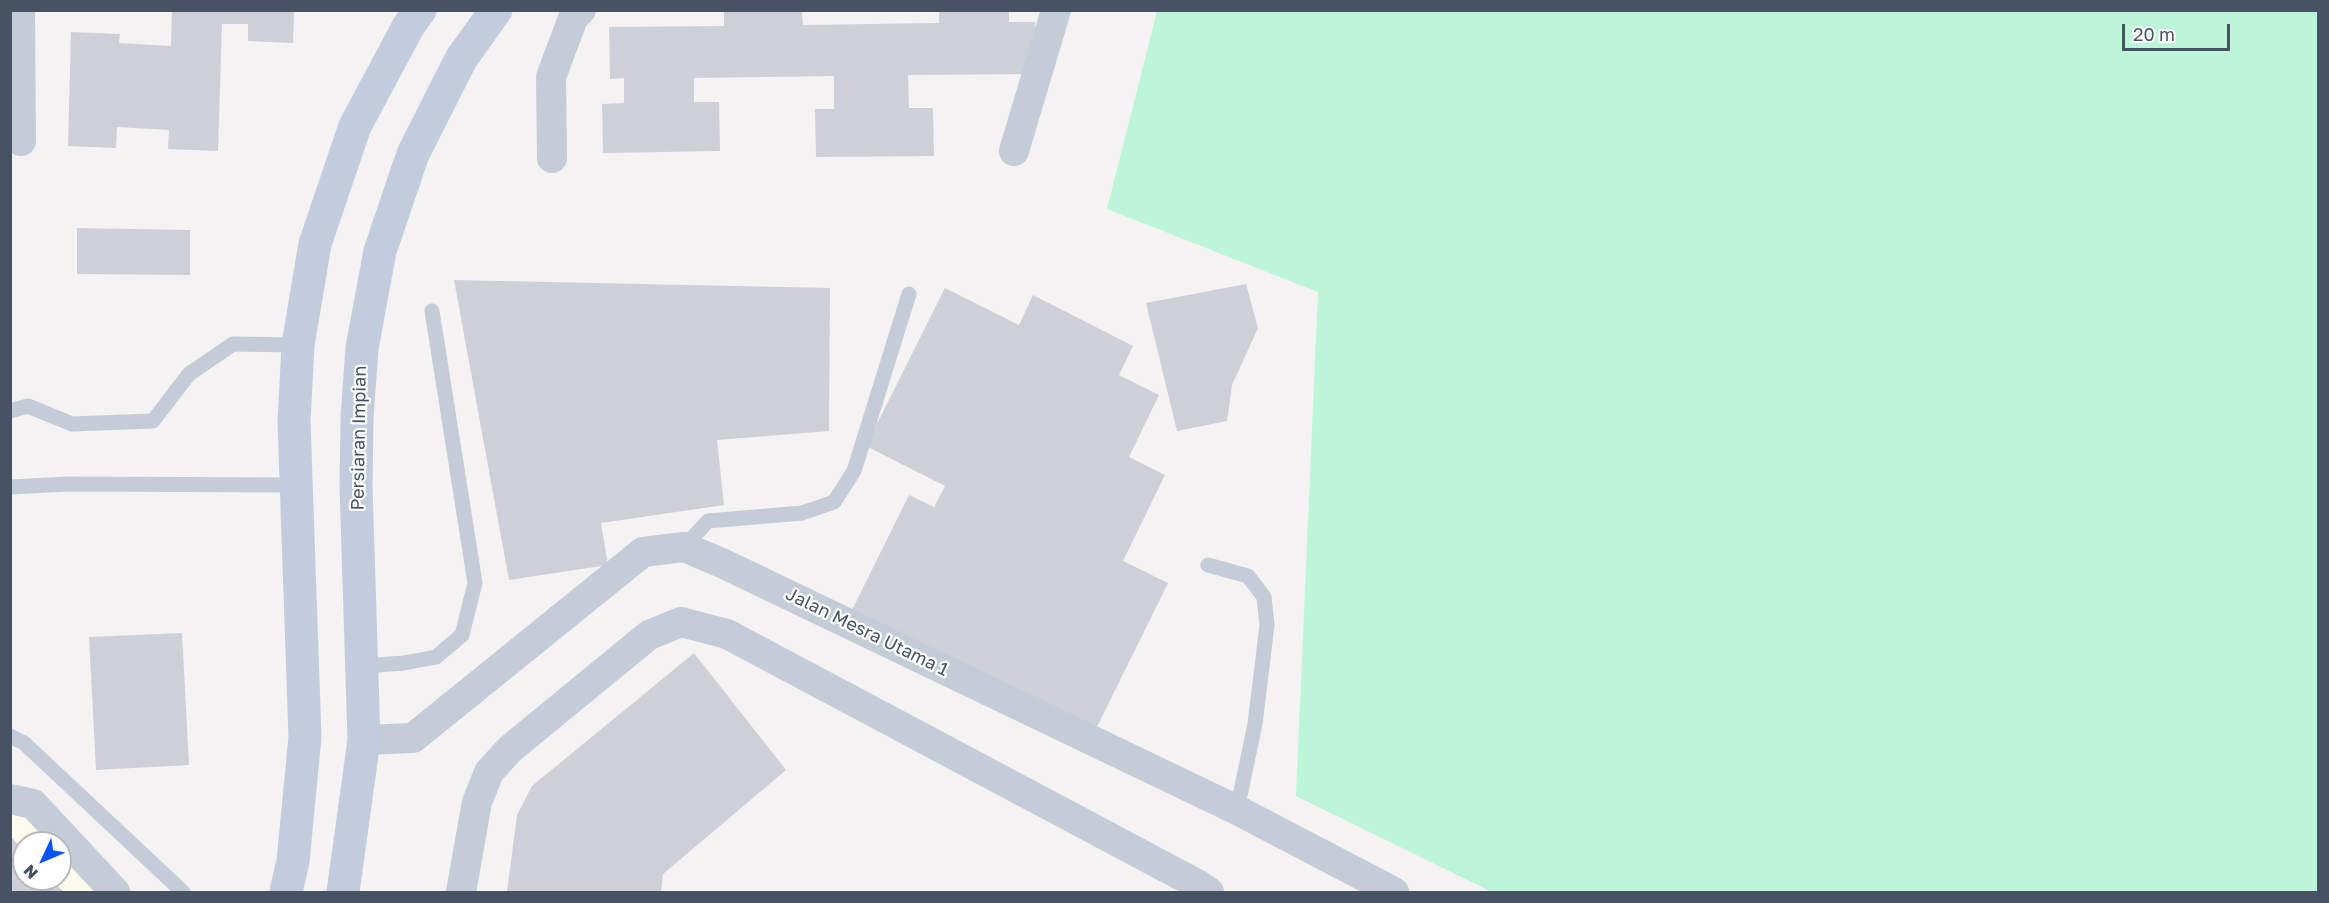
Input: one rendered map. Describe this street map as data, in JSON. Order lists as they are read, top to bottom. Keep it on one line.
{"streets":{"street":["Persiaran Impian","Jalan Mesra Utama 1"]},"crossings":[["Persiaran Impian","Jalan Mesra Utama 1"]],"scale_bar":"20 m","north":"bottom left"}
